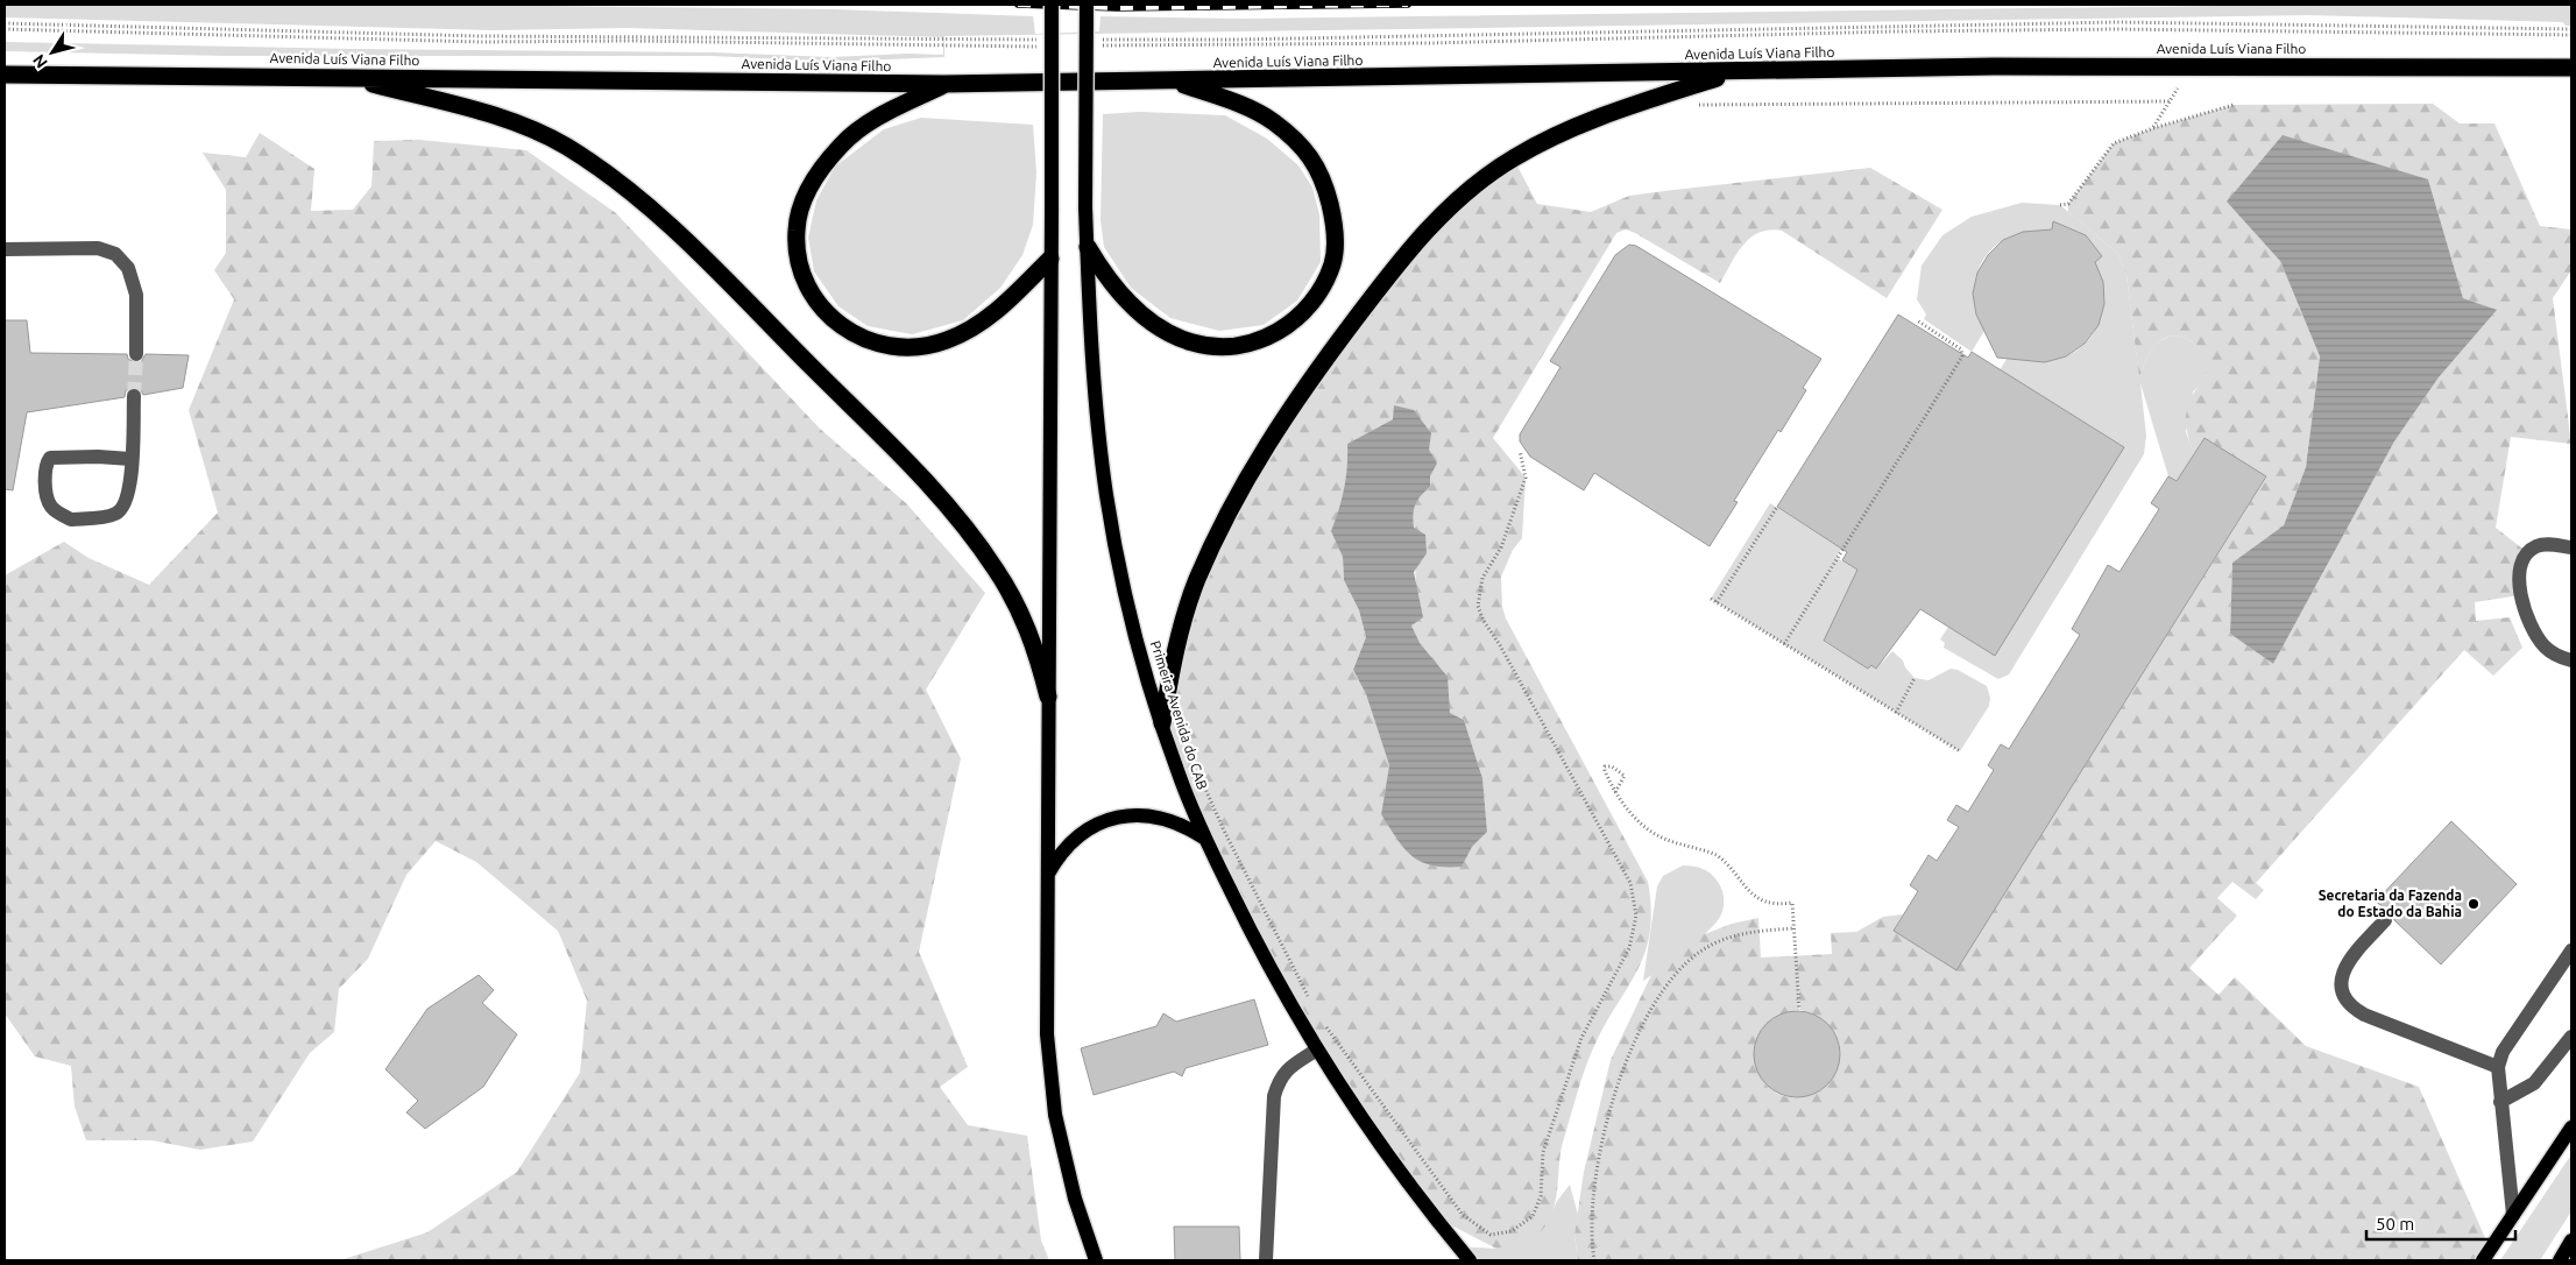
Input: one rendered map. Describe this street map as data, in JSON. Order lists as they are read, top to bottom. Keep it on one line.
{"streets":{"highway":["Avenida Luís Viana Filho"],"main road":["Primeira Avenida do CAB"]},"places":["Secretaria da Fazenda do Estado da Bahia"],"scale_bar":"50 m","north":"bottom left"}
